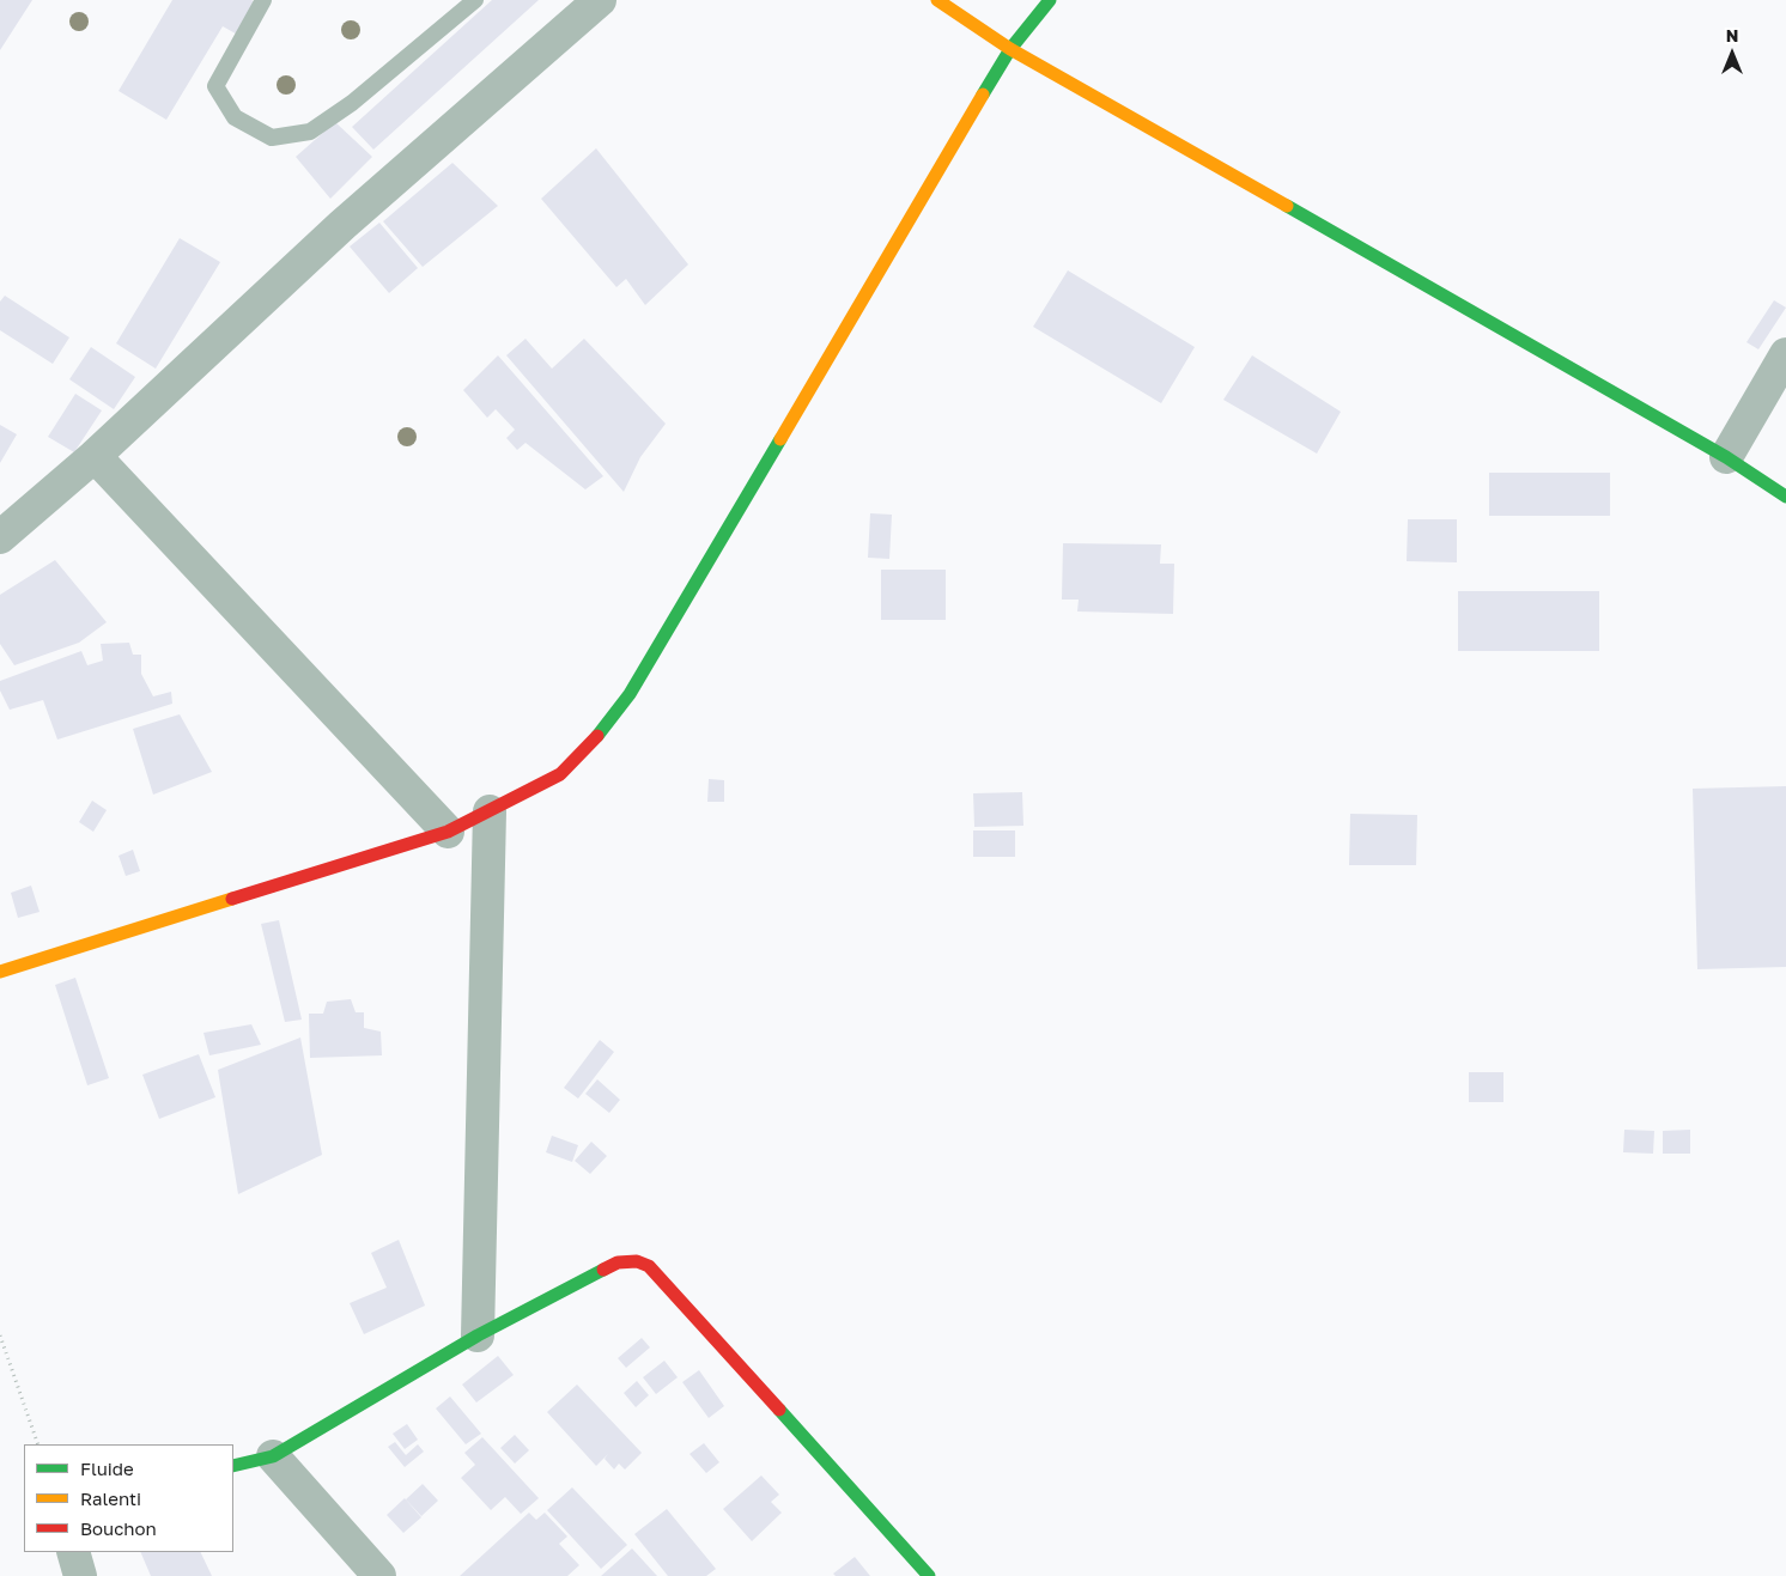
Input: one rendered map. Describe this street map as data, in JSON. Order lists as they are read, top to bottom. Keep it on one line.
{"legend":["Fluide","Ralenti","Bouchon"],"north":"top"}
